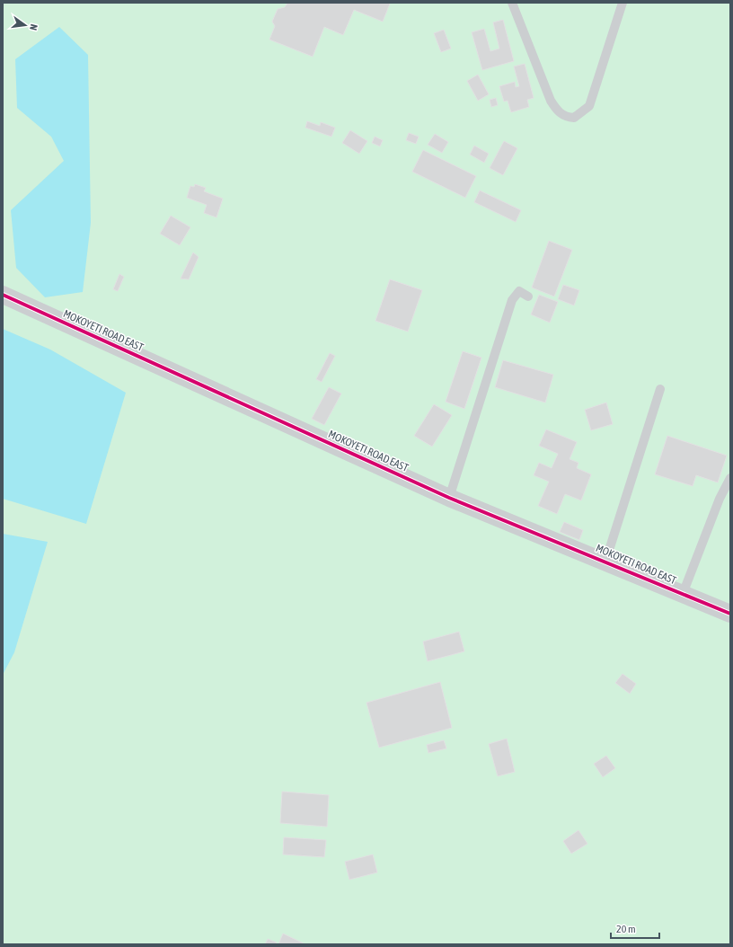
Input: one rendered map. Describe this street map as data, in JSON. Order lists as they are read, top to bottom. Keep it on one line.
{"streets":{"street":["MOKOYETI ROAD EAST"]},"scale_bar":"20 m","north":"right"}
